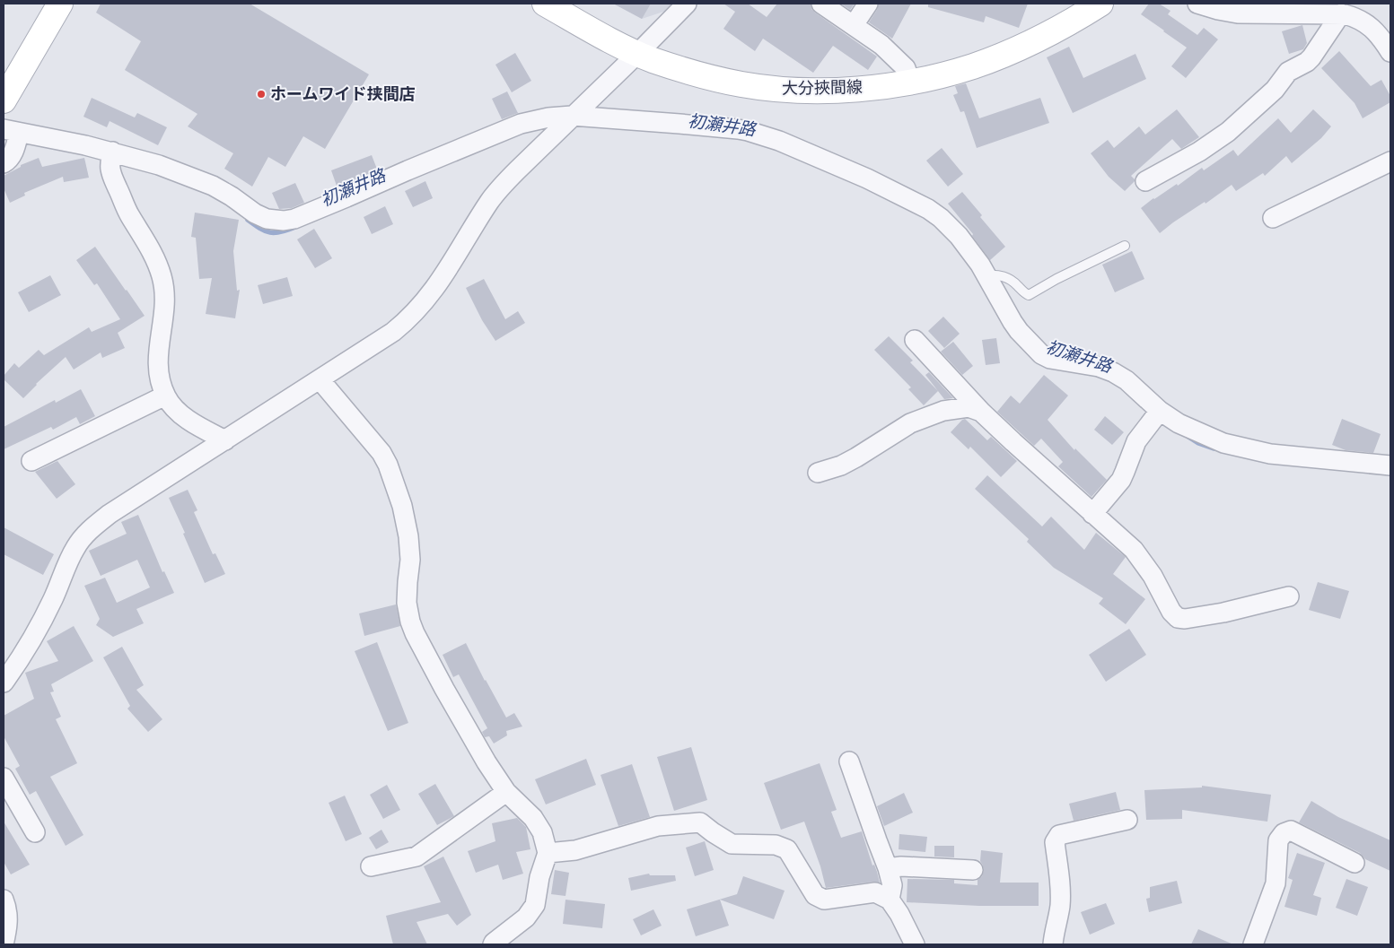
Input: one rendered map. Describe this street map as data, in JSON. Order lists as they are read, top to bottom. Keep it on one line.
{"streets":{"main road":["大分挾間線"]},"water":["初瀬井路"],"places":["ホームワイド挟間店"]}
